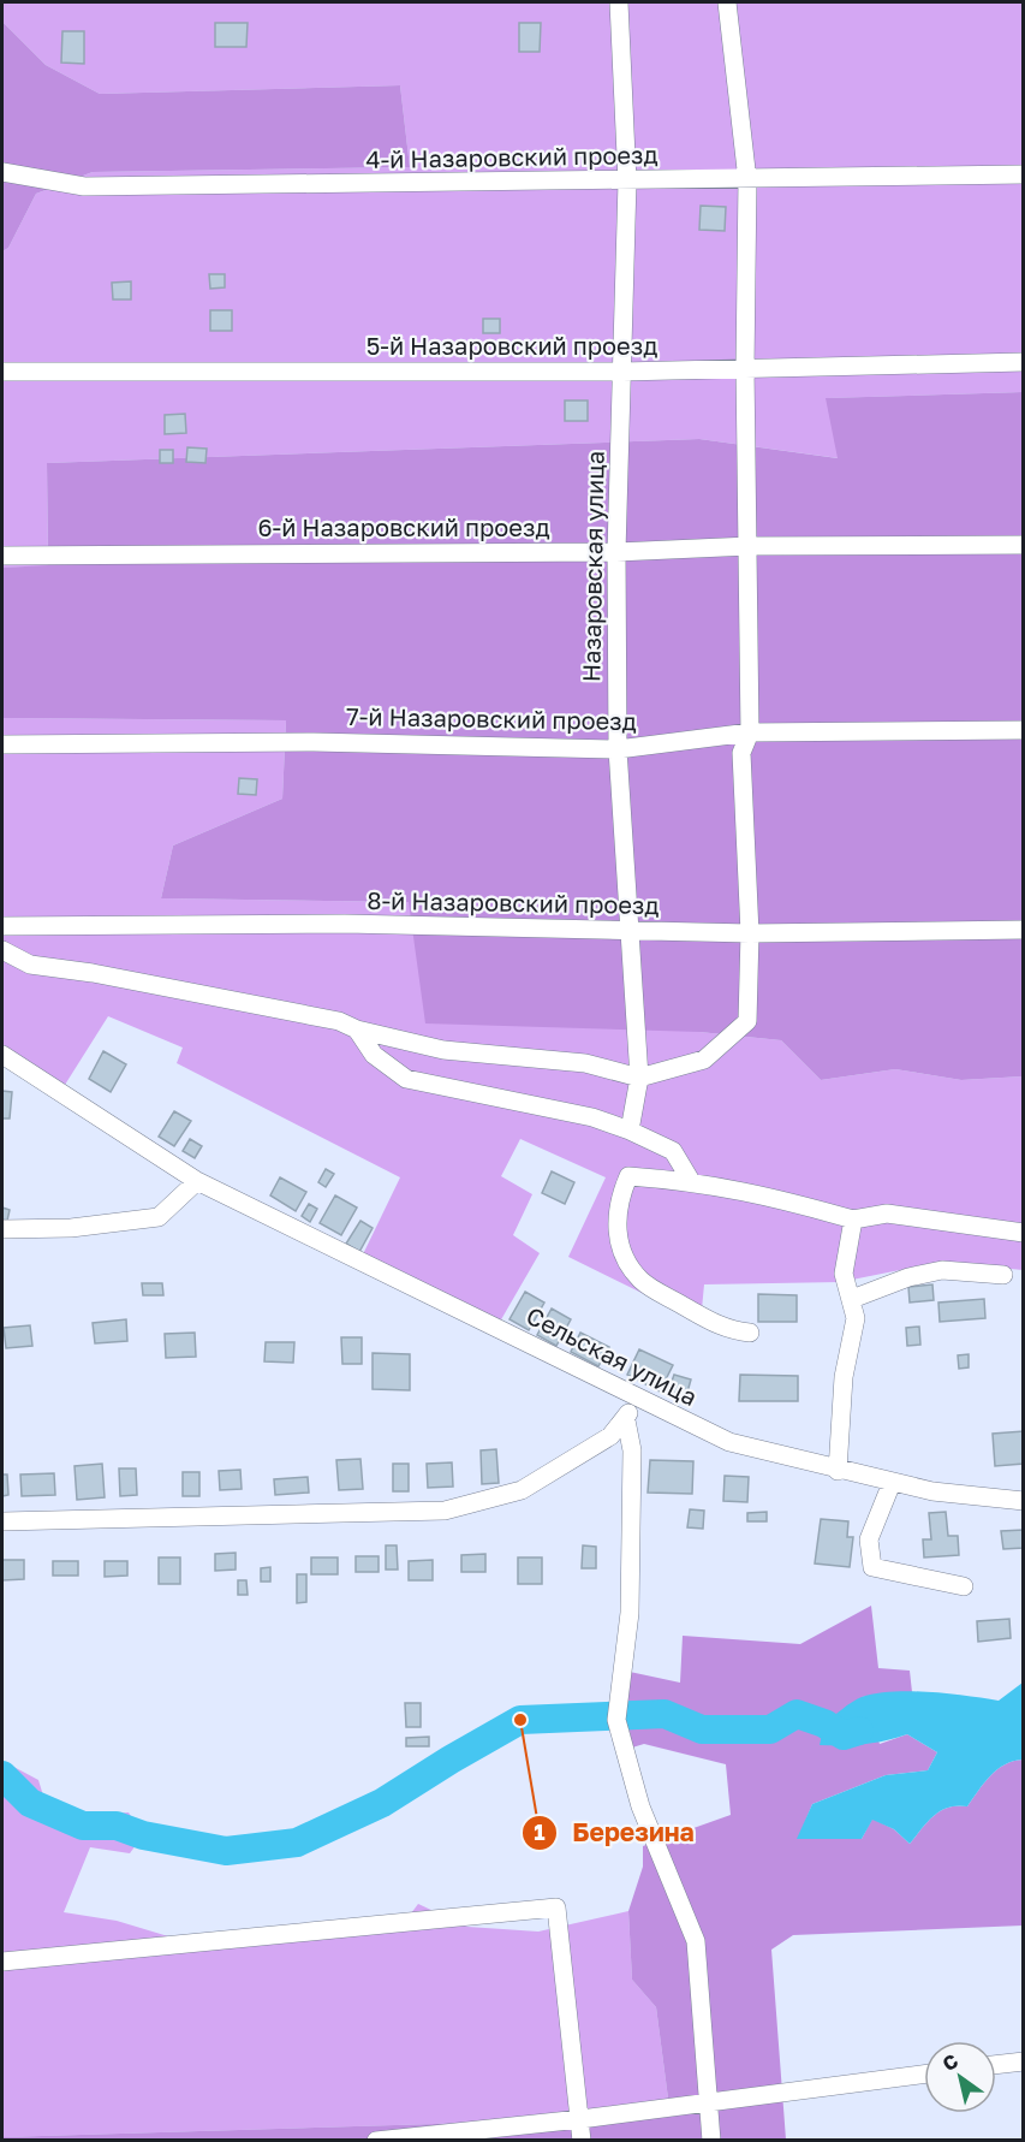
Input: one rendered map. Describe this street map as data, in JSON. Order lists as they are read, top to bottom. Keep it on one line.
{"streets":{"street":["4-й Назаровский проезд","5-й Назаровский проезд","6-й Назаровский проезд","Назаровская улица","7-й Назаровский проезд","8-й Назаровский проезд","Сельская улица"]},"crossings":[["4-й Назаровский проезд","Назаровская улица"],["5-й Назаровский проезд","Назаровская улица"],["6-й Назаровский проезд","Назаровская улица"],["Назаровская улица","7-й Назаровский проезд"],["Назаровская улица","8-й Назаровский проезд"]],"places":["Березина"],"north":"top left"}
